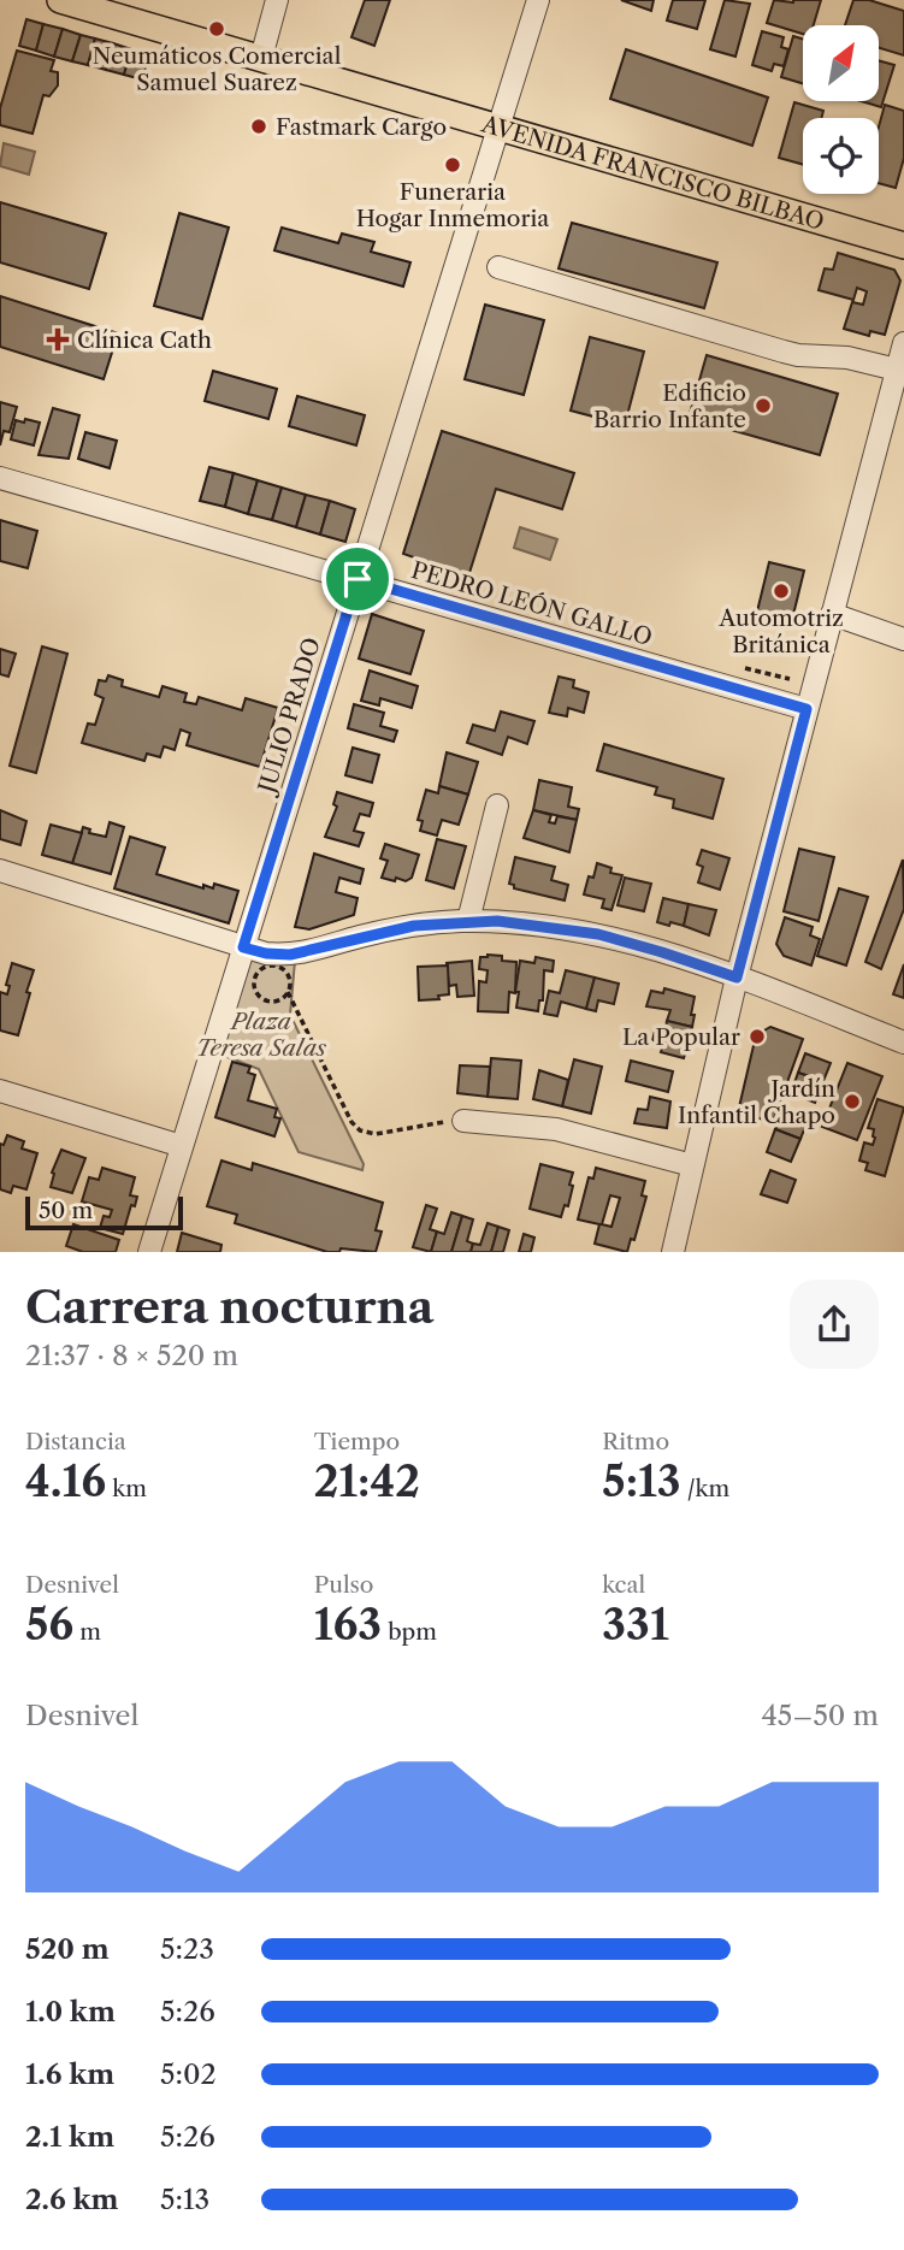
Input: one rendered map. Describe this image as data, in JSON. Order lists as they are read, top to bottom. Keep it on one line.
{"streets":{"main road":["AVENIDA FRANCISCO BILBAO"],"street":["PEDRO LEÓN GALLO","JULIO PRADO"]},"crossings":[["AVENIDA FRANCISCO BILBAO","JULIO PRADO"],["PEDRO LEÓN GALLO","JULIO PRADO"]],"parks":["Plaza Teresa Salas"],"places":{"other":["Neumáticos Comercial Samuel Suarez","Fastmark Cargo","Funeraria Hogar Inmemoria","Edificio Barrio Infante","Automotriz Británica","La Popular","Jardín Infantil Chapo"],"health":["Clínica Cath"]},"scale_bar":"50 m","north":"top right","page":{"scale":"50 m","heading":["Carrera nocturna","21:37 · 8 × 520 m"],"stats":[["Distancia","4.16 km"],["Tiempo","21:42"],["Ritmo","5:13 /km"],["Desnivel","56 m"],["Pulso","163 bpm"],["kcal","331"]],"chart":["Desnivel","45–50 m"],"list":[{"name":"520 m","note":"5:23"},{"name":"1.0 km","note":"5:26"},{"name":"1.6 km","note":"5:02"},{"name":"2.1 km","note":"5:26"},{"name":"2.6 km","note":"5:13"}]}}
